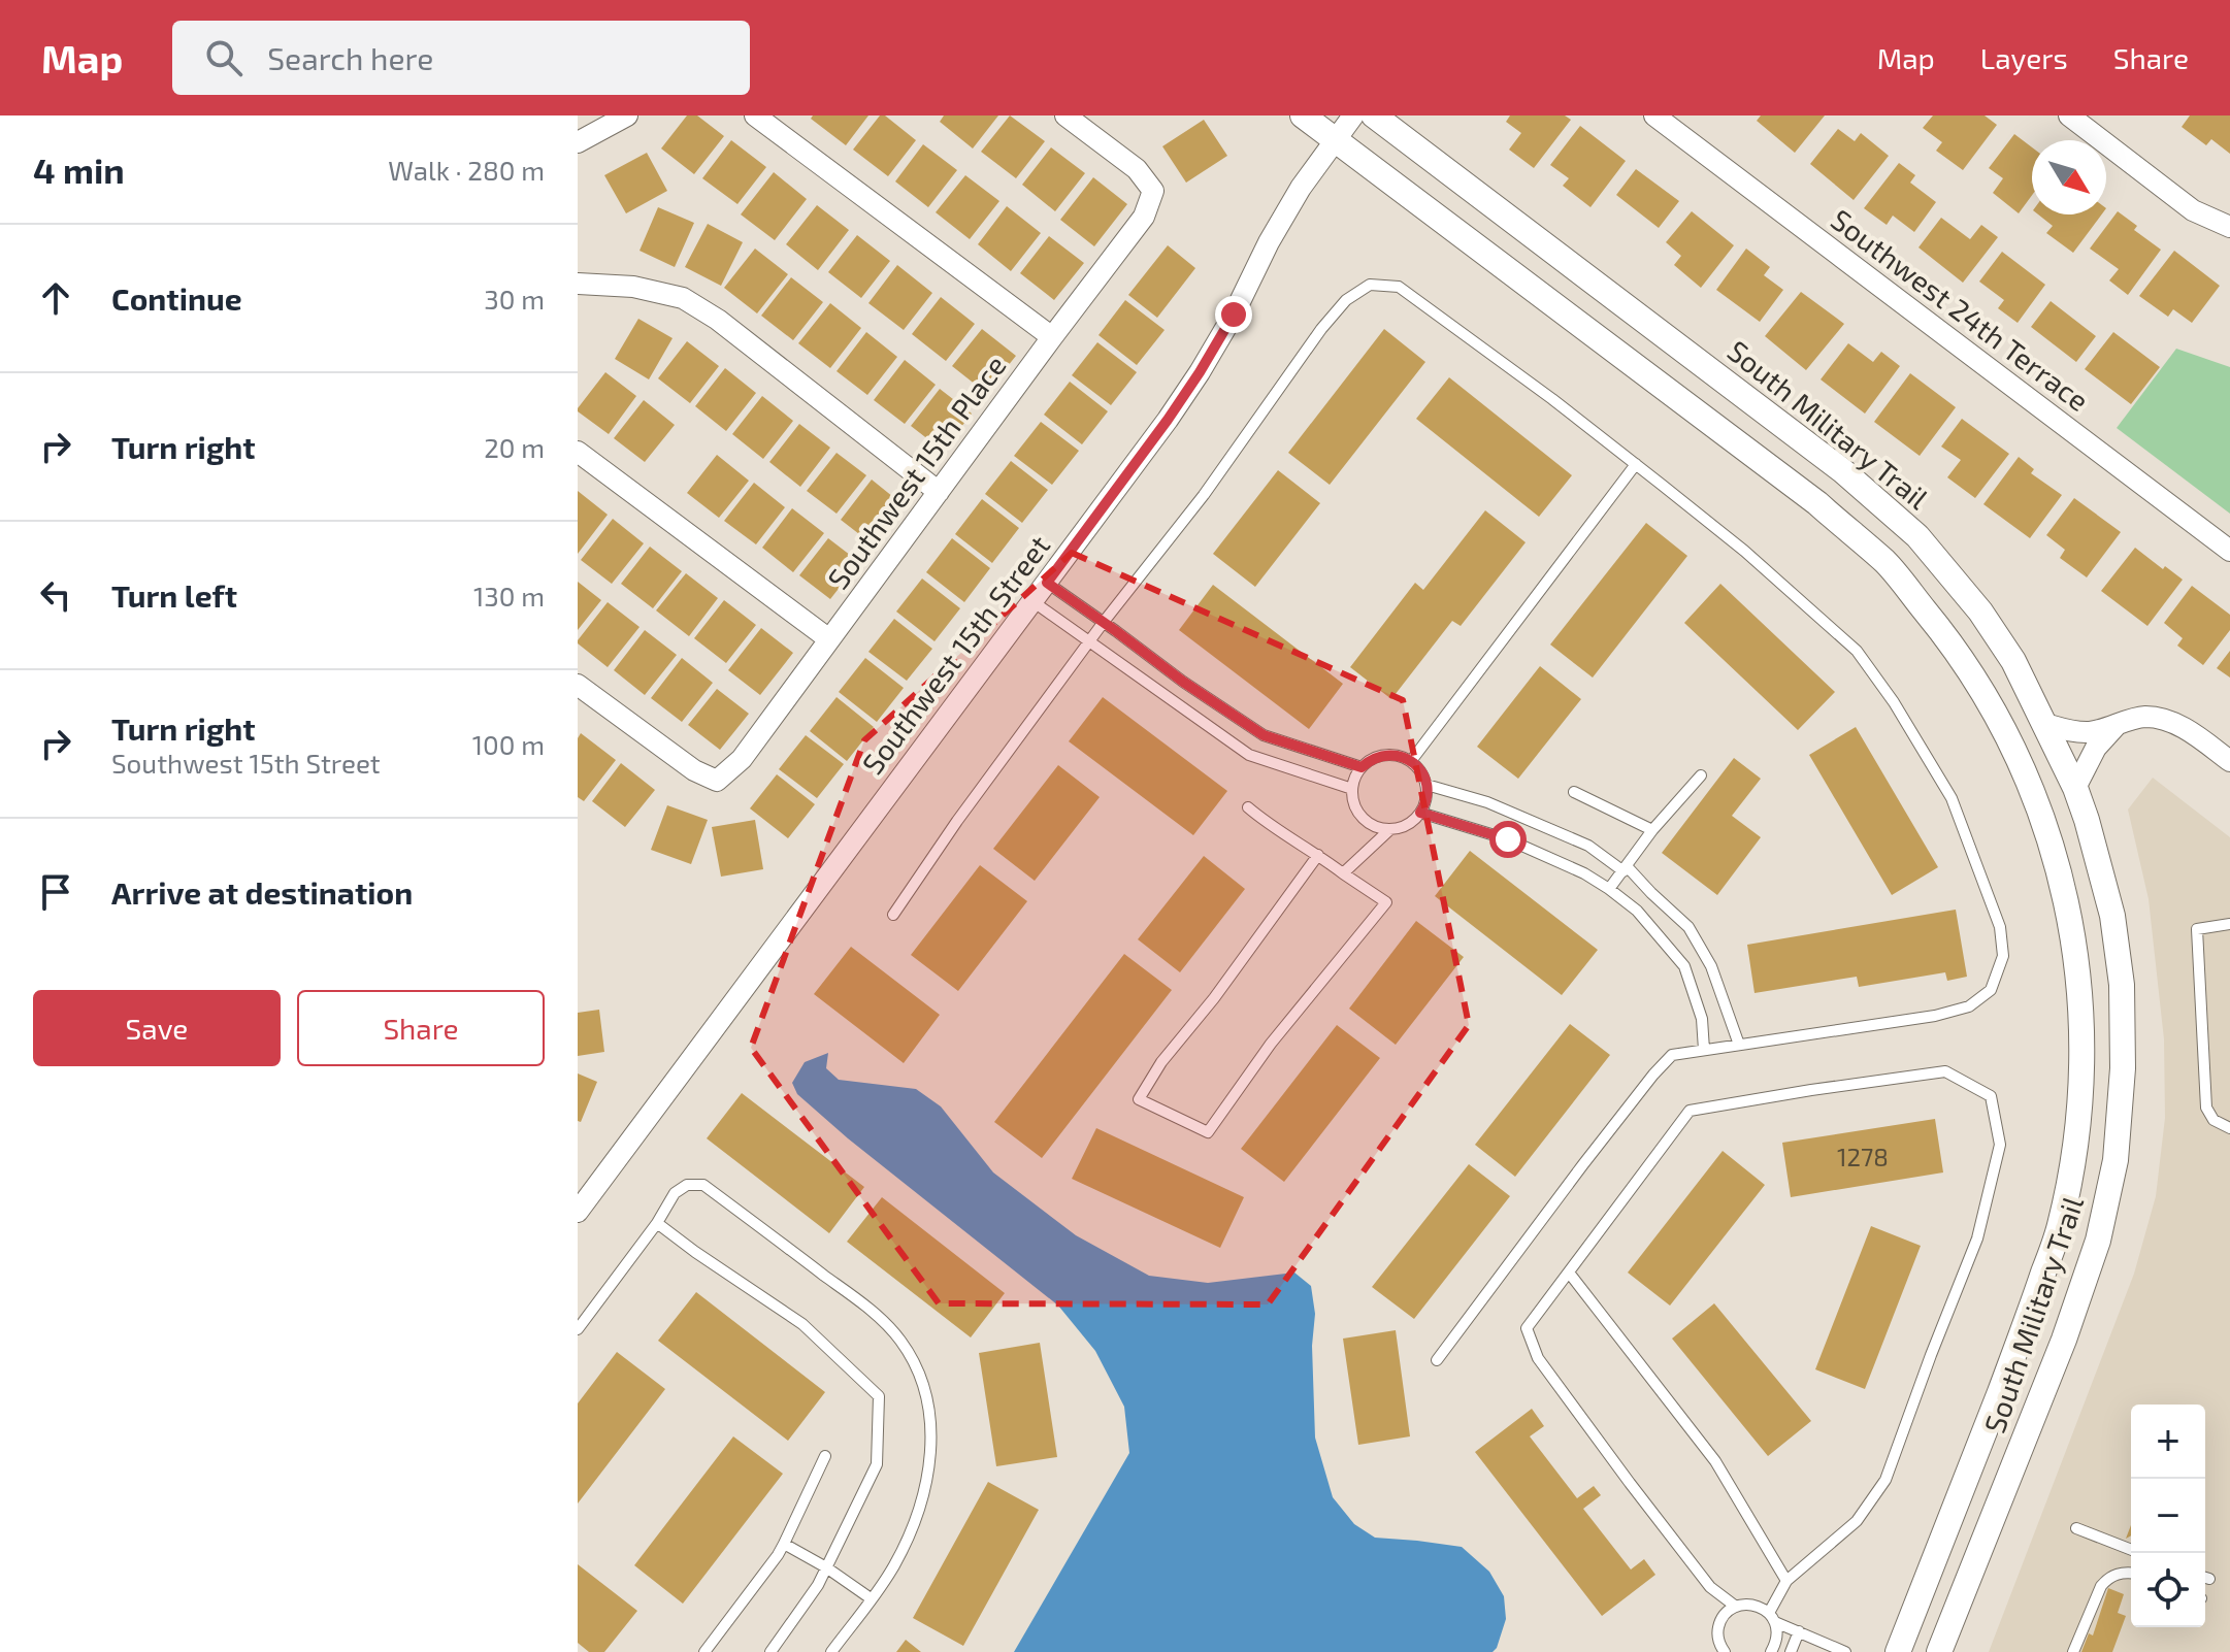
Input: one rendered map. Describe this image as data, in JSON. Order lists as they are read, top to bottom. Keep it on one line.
{"streets":{"street":["Southwest 24th Terrace","South Military Trail","Southwest 15th Place","Southwest 15th Street"]},"crossings":[["South Military Trail","Southwest 15th Street"]],"house_numbers":["1278"],"north":"bottom right","page":{"header":"Map","search":"Search here","nav":["Map","Layers","Share"],"heading":["4 min","Walk · 280 m"],"list":[["Continue","30 m"],["Turn right","20 m"],["Turn left","130 m"],["Turn right","Southwest 15th Street","100 m"],"Arrive at destination"],"buttons":["Save","Share"],"map_buttons":["+","−"]}}
